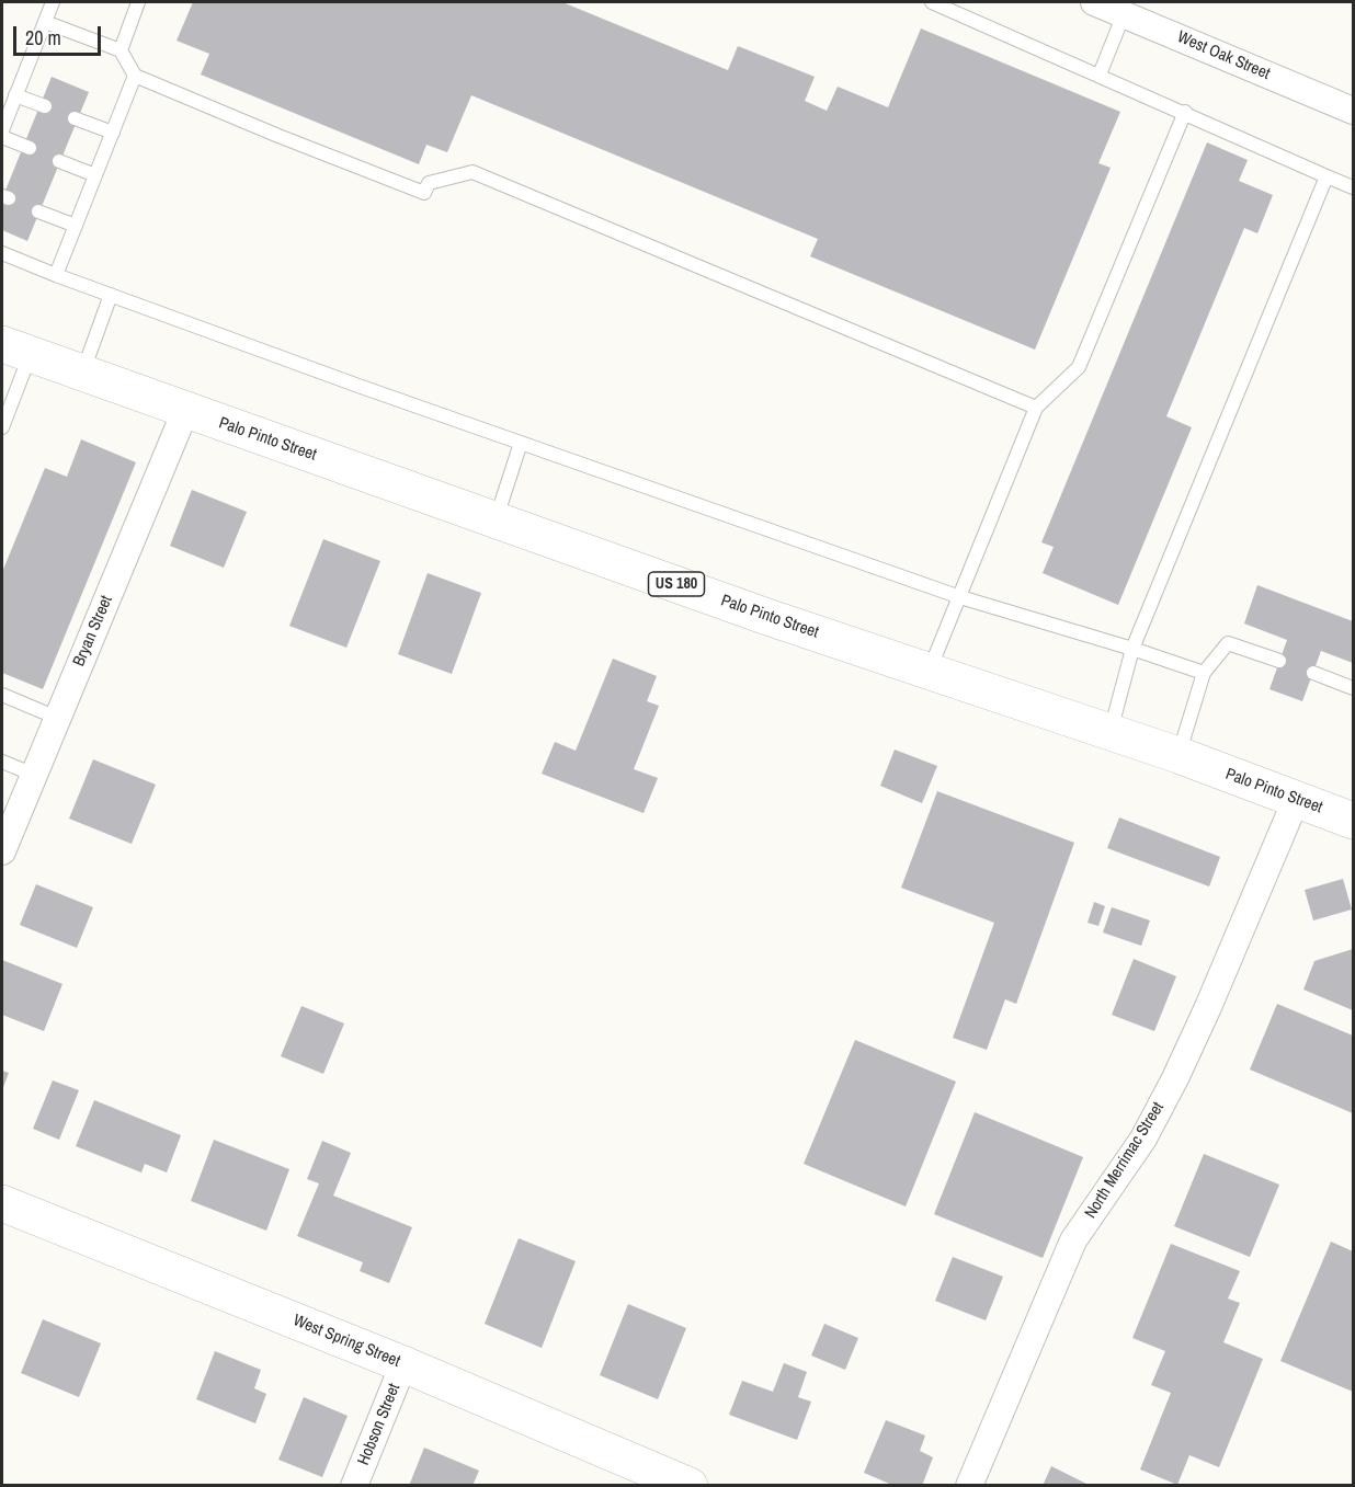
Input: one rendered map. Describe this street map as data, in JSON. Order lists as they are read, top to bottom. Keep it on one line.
{"streets":{"main road":["Palo Pinto Street","US 180","West Spring Street"],"street":["West Oak Street","Bryan Street","North Merrimac Street","Hobson Street"]},"crossings":[["Palo Pinto Street","Bryan Street"],["Palo Pinto Street","North Merrimac Street"],["West Spring Street","Hobson Street"]],"scale_bar":"20 m"}
